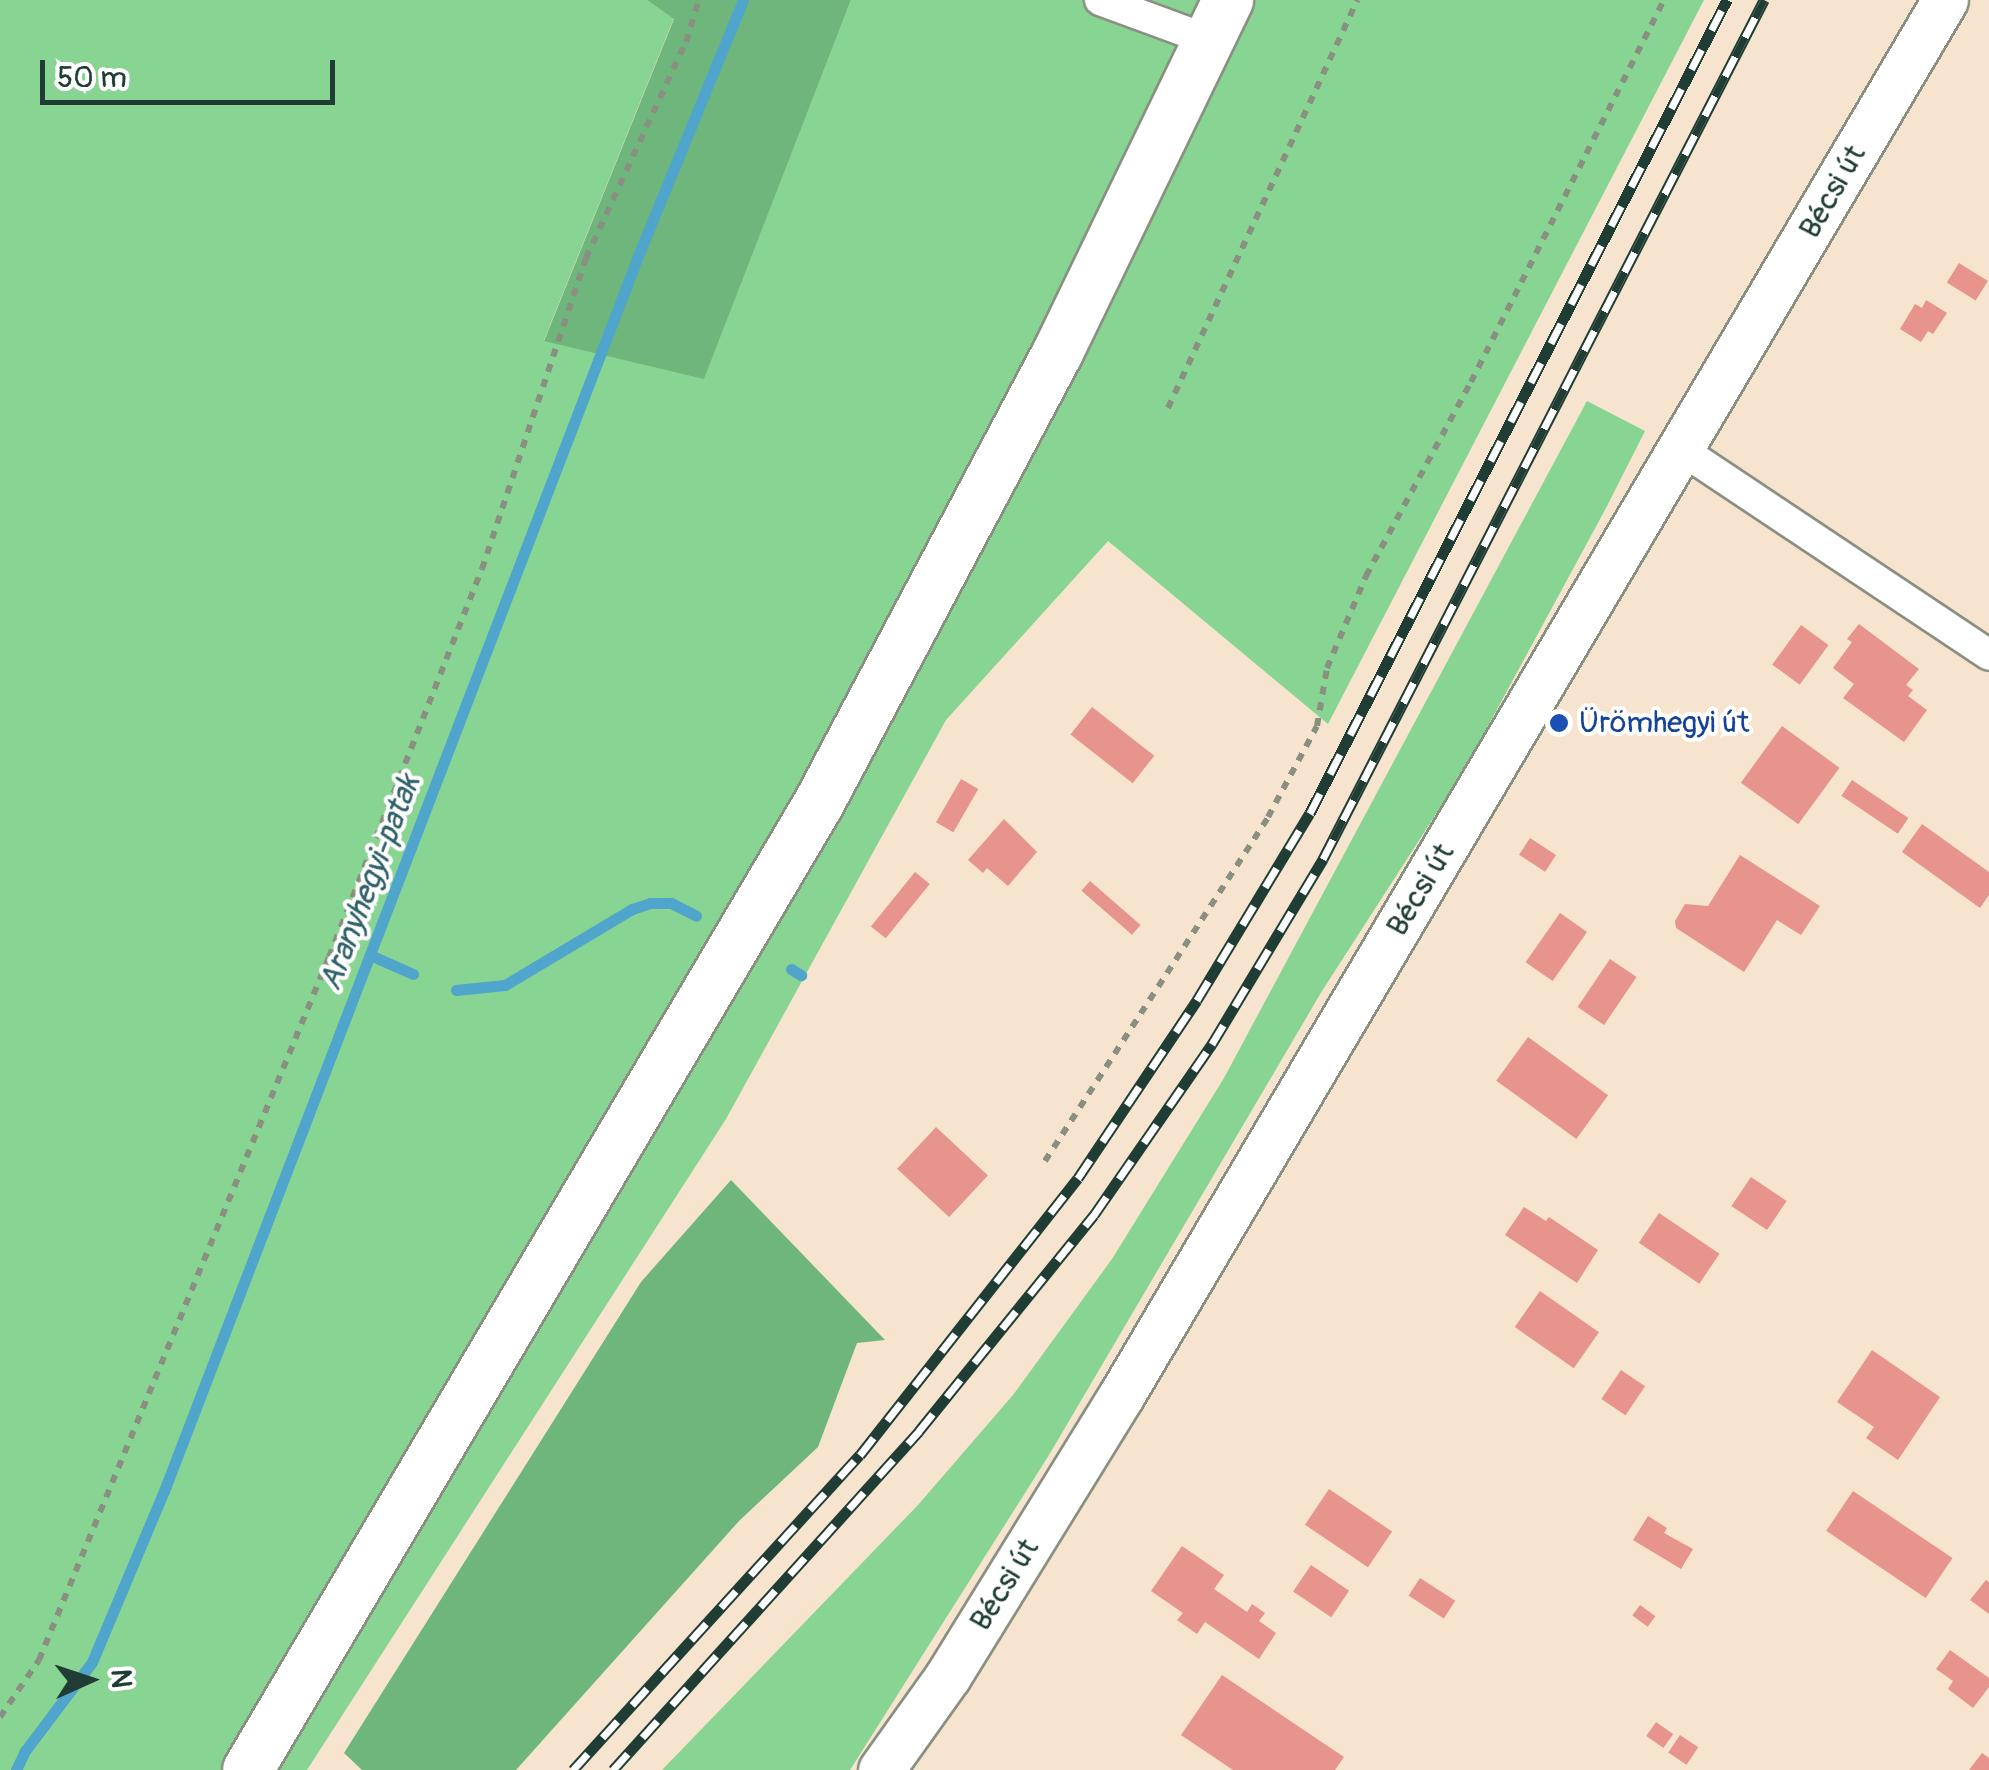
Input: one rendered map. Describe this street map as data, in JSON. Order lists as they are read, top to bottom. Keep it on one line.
{"streets":{"street":["Bécsi út"]},"water":["Aranyhegyi-patak"],"places":["Ürömhegyi út"],"scale_bar":"50 m","north":"right"}
